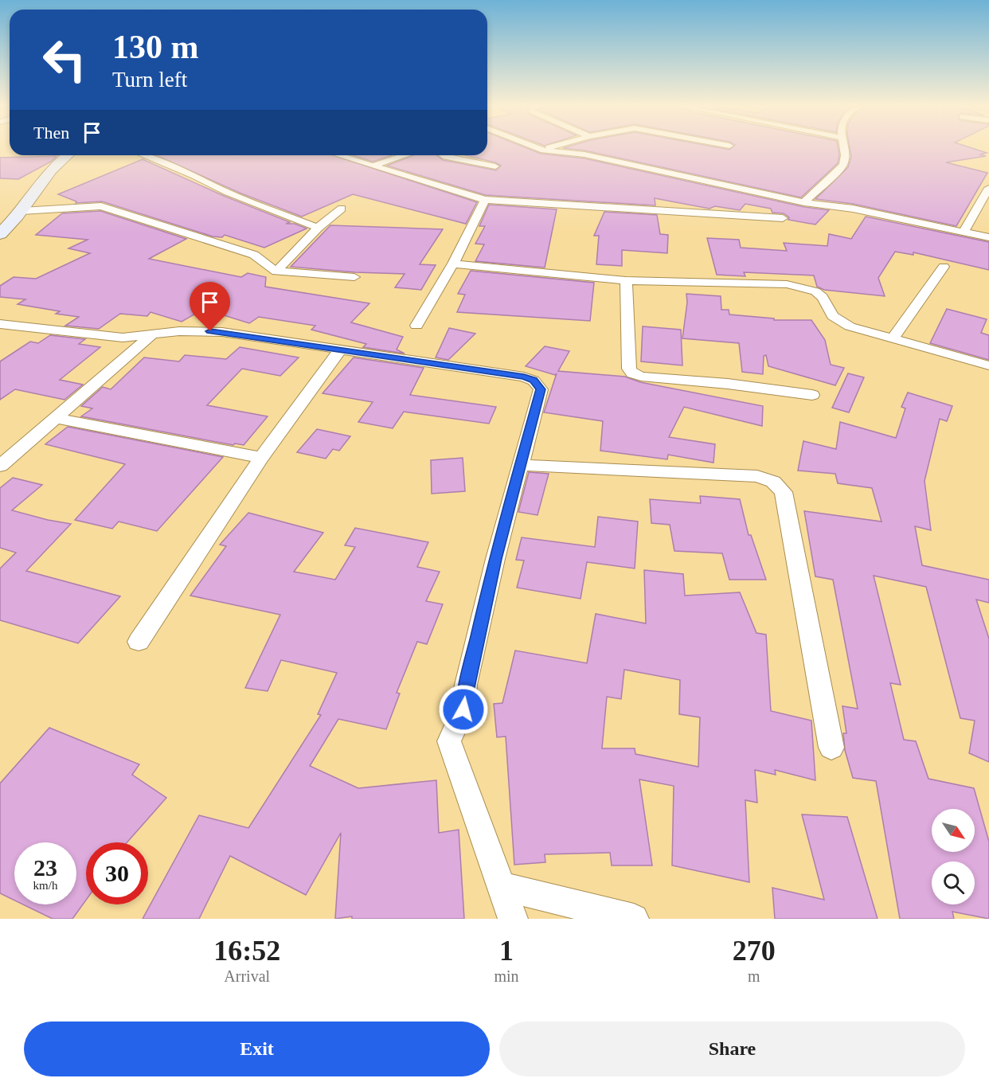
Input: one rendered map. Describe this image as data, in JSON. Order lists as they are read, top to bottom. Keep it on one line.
{"north":"bottom right","page":{"turn":["130 m","Turn left"],"then":"Then","speed":"23 km/h","limit":"30","eta":["16:52","Arrival","1","min","270","m"],"buttons":["Exit","Share"]}}
